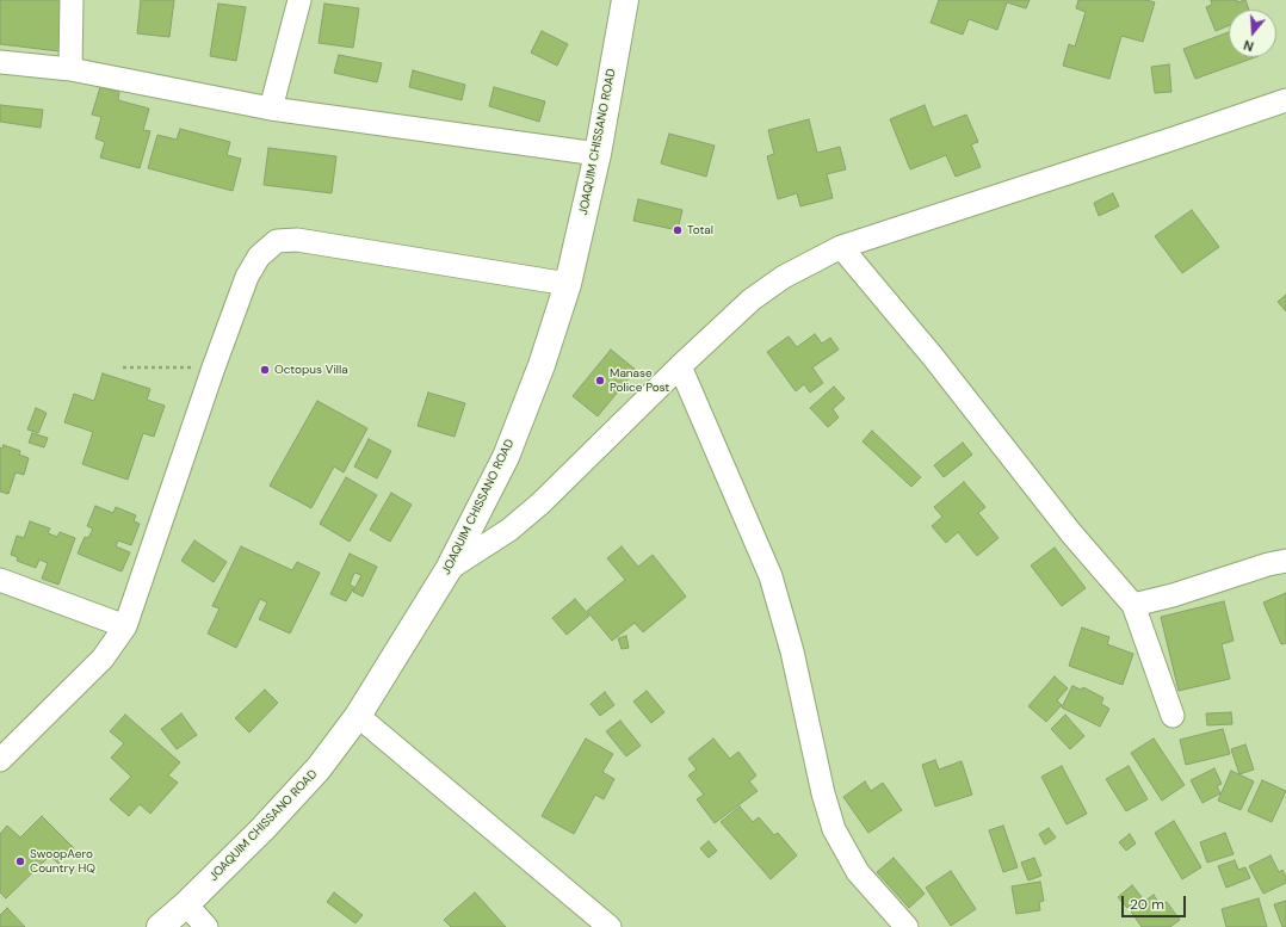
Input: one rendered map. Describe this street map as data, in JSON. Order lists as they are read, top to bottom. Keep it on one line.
{"streets":{"highway":["JOAQUIM CHISSANO ROAD"]},"places":["Total","Octopus Villa","Manase Police Post","SwoopAero Country HQ"],"scale_bar":"20 m","north":"bottom"}
